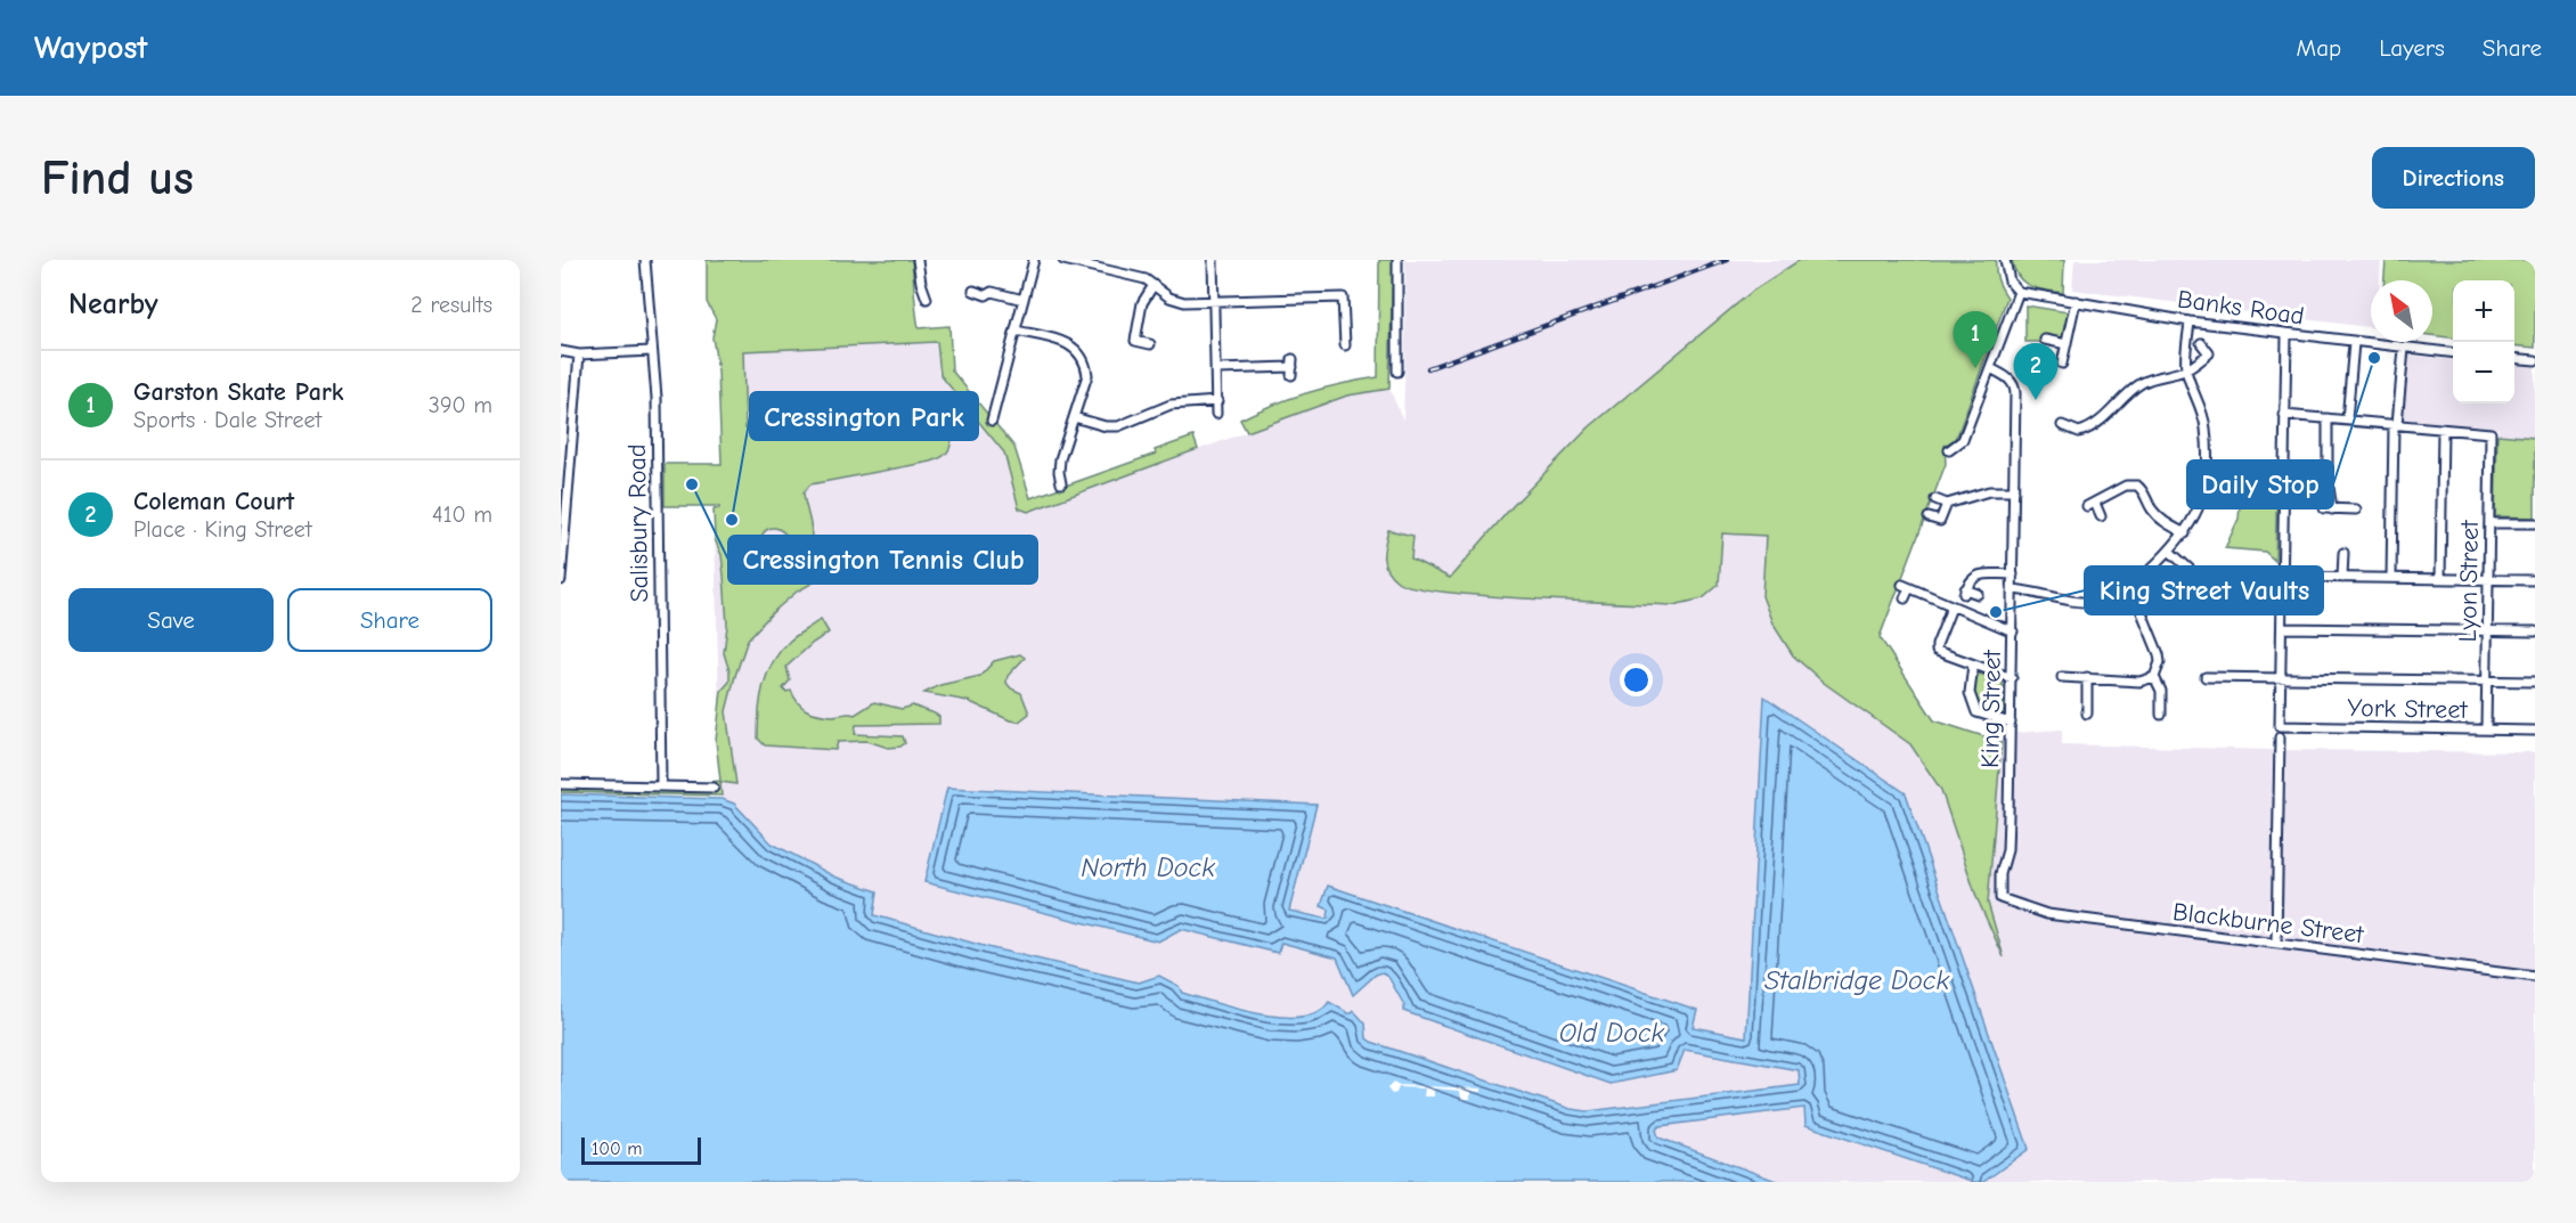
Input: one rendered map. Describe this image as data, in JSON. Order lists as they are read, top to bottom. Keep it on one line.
{"streets":{"street":["Banks Road","Salisbury Road","Lyon Street","York Street","King Street","Blackburne Street"]},"crossings":[["Lyon Street","York Street"],["King Street","Blackburne Street"]],"water":["North Dock","Stalbridge Dock","Old Dock"],"places":["Daily Stop","Cressington Tennis Club","Cressington Park","King Street Vaults"],"scale_bar":"100 m","north":"top left","page":{"header":"Waypost","nav":["Map","Layers","Share"],"buttons":["Directions",["Save","Share"]],"title":"Find us","heading":["Nearby","2 results"],"map_buttons":["+","−"],"pins":["1","2"],"list":[{"mark":"1","name":"Garston Skate Park","note":"Sports · Dale Street","value":"390 m"},{"mark":"2","name":"Coleman Court","note":"Place · King Street","value":"410 m"}],"scale":"100 m"}}
